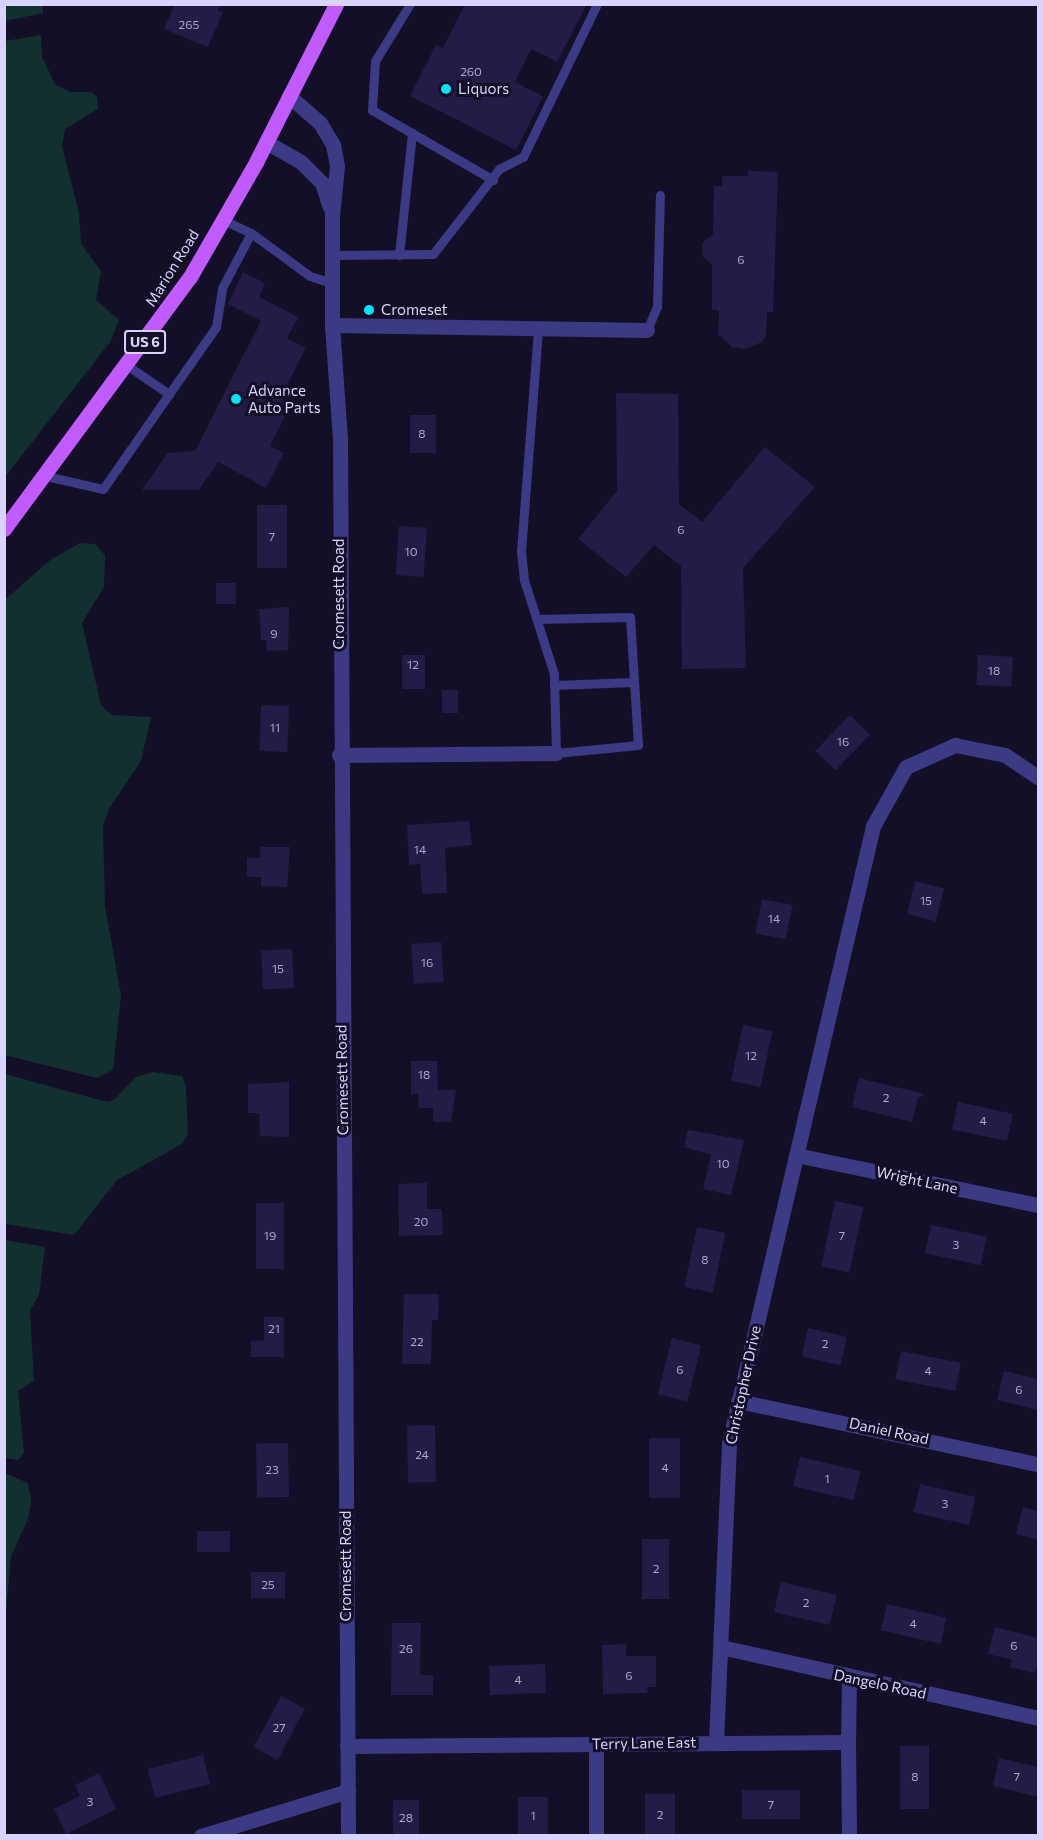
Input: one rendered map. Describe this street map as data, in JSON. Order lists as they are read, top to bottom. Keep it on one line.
{"streets":{"main road":["Marion Road","US 6"],"street":["Cromesett Road","Wright Lane","Christopher Drive","Daniel Road","Dangelo Road","Terry Lane East"]},"crossings":[["Cromesett Road","Terry Lane East"],["Wright Lane","Christopher Drive"],["Christopher Drive","Daniel Road"],["Christopher Drive","Dangelo Road"],["Christopher Drive","Terry Lane East"]],"places":["Liquors","Cromeset","Advance Auto Parts"],"house_numbers":["265","260","6","8","6","7","10","9","12","18","11","16","14","15","14","16","15","12","18","2","4","10","20","19","7","3","8","21","22","2","6","4","6","24","4","23","1","3","2","25","2","4","6","26","6","4","27","8","7","3","7","2","1","28"]}
